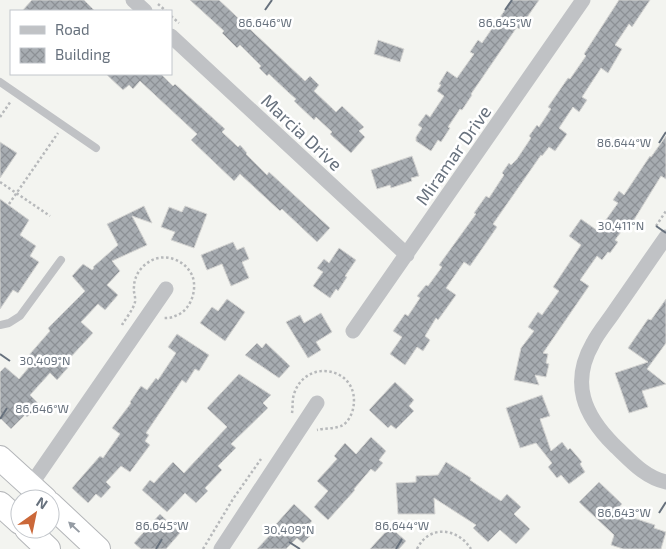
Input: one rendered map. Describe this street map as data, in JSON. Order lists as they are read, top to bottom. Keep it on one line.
{"streets":{"street":["Marcia Drive","Miramar Drive"]},"crossings":[["Marcia Drive","Miramar Drive"]],"legend":["Road","Building"],"north":"top right","coordinates":["86.646°W","86.645°W","86.644°W","30.411°N","30.409°N","86.643°W"]}
